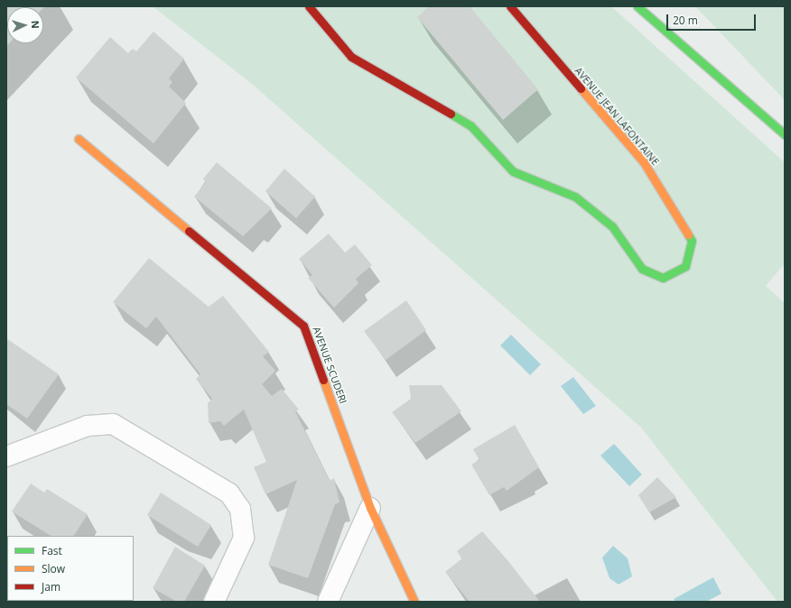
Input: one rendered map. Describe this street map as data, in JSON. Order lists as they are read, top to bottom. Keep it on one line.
{"streets":{"street":["AVENUE JEAN LAFONTAINE","AVENUE SCUDERI"]},"legend":["Fast","Slow","Jam"],"scale_bar":"20 m","north":"right"}
